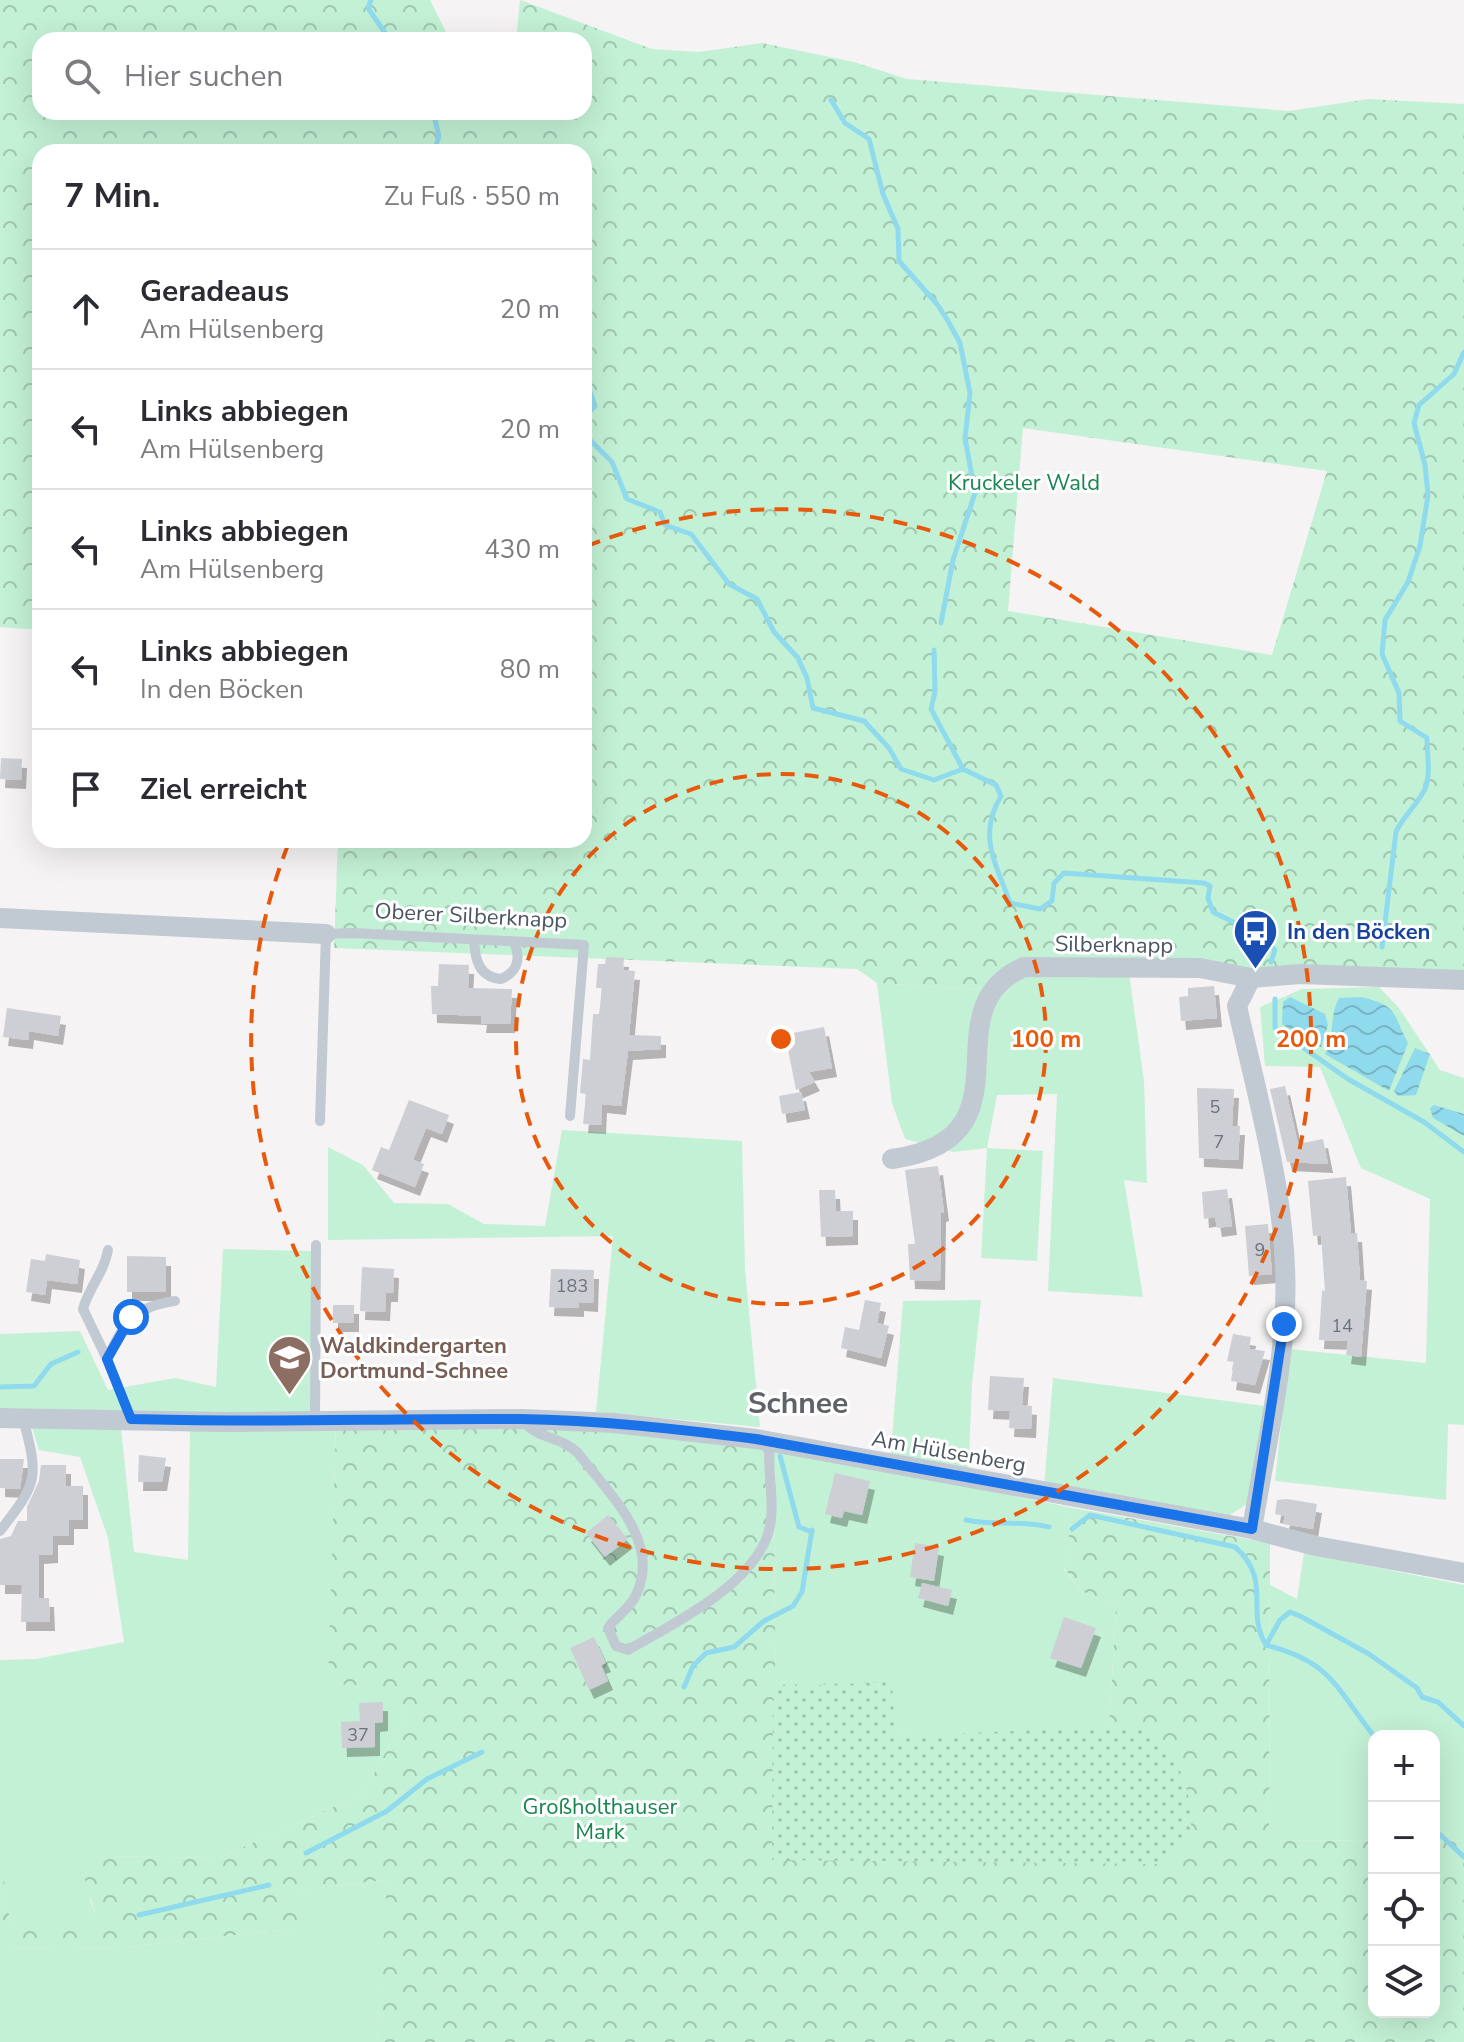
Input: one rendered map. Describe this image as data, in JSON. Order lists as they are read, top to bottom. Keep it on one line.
{"streets":{"street":["Oberer Silberknapp","Silberknapp","Am Hülsenberg"]},"districts":["Schnee"],"parks":["Kruckeler Wald","Großholthauser Mark"],"places":{"bus stop":["In den Böcken"],"school or university":["Waldkindergarten Dortmund-Schnee"]},"house_numbers":["5","7","9","183","14","37"],"page":{"search":"Hier suchen","heading":["7 Min.","Zu Fuß · 550 m"],"list":[["Geradeaus","Am Hülsenberg","20 m"],["Links abbiegen","Am Hülsenberg","20 m"],["Links abbiegen","Am Hülsenberg","430 m"],["Links abbiegen","In den Böcken","80 m"],"Ziel erreicht"],"map_buttons":["+","−"]},"rings":["100 m","200 m"]}
